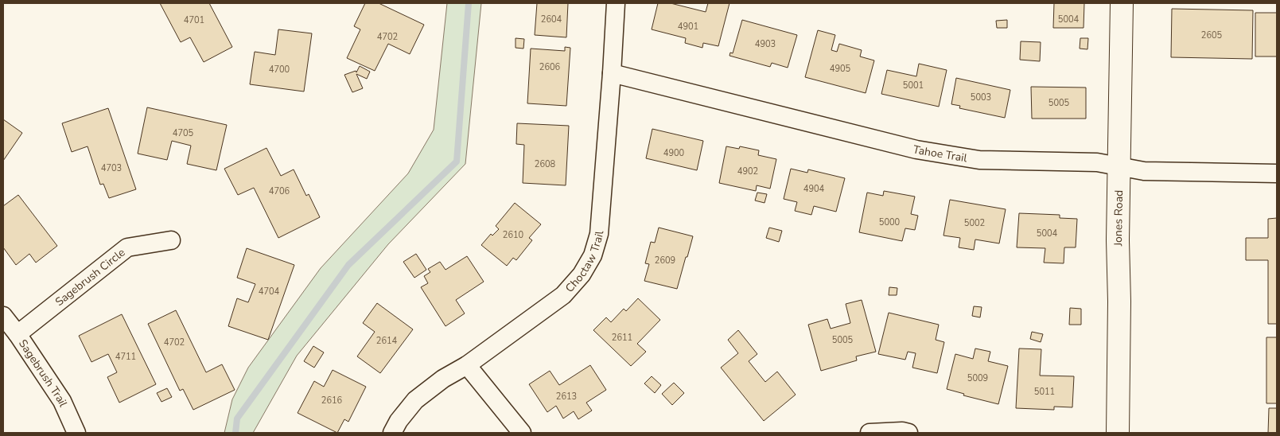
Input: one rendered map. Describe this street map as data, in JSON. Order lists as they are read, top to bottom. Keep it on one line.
{"streets":{"street":["Tahoe Trail","Jones Road","Choctaw Trail","Sagebrush Circle","Sagebrush Trail"]},"crossings":[["Tahoe Trail","Jones Road"],["Tahoe Trail","Choctaw Trail"],["Sagebrush Circle","Sagebrush Trail"]],"house_numbers":["2604","5004","4701","4901","2605","4702","4903","2606","4905","4700","5001","5003","5005","4705","4900","2608","4703","4902","4904","4706","5000","5002","5004","2610","2609","4704","2611","5005","2614","4702","4711","5009","5011","2613","2616"]}
